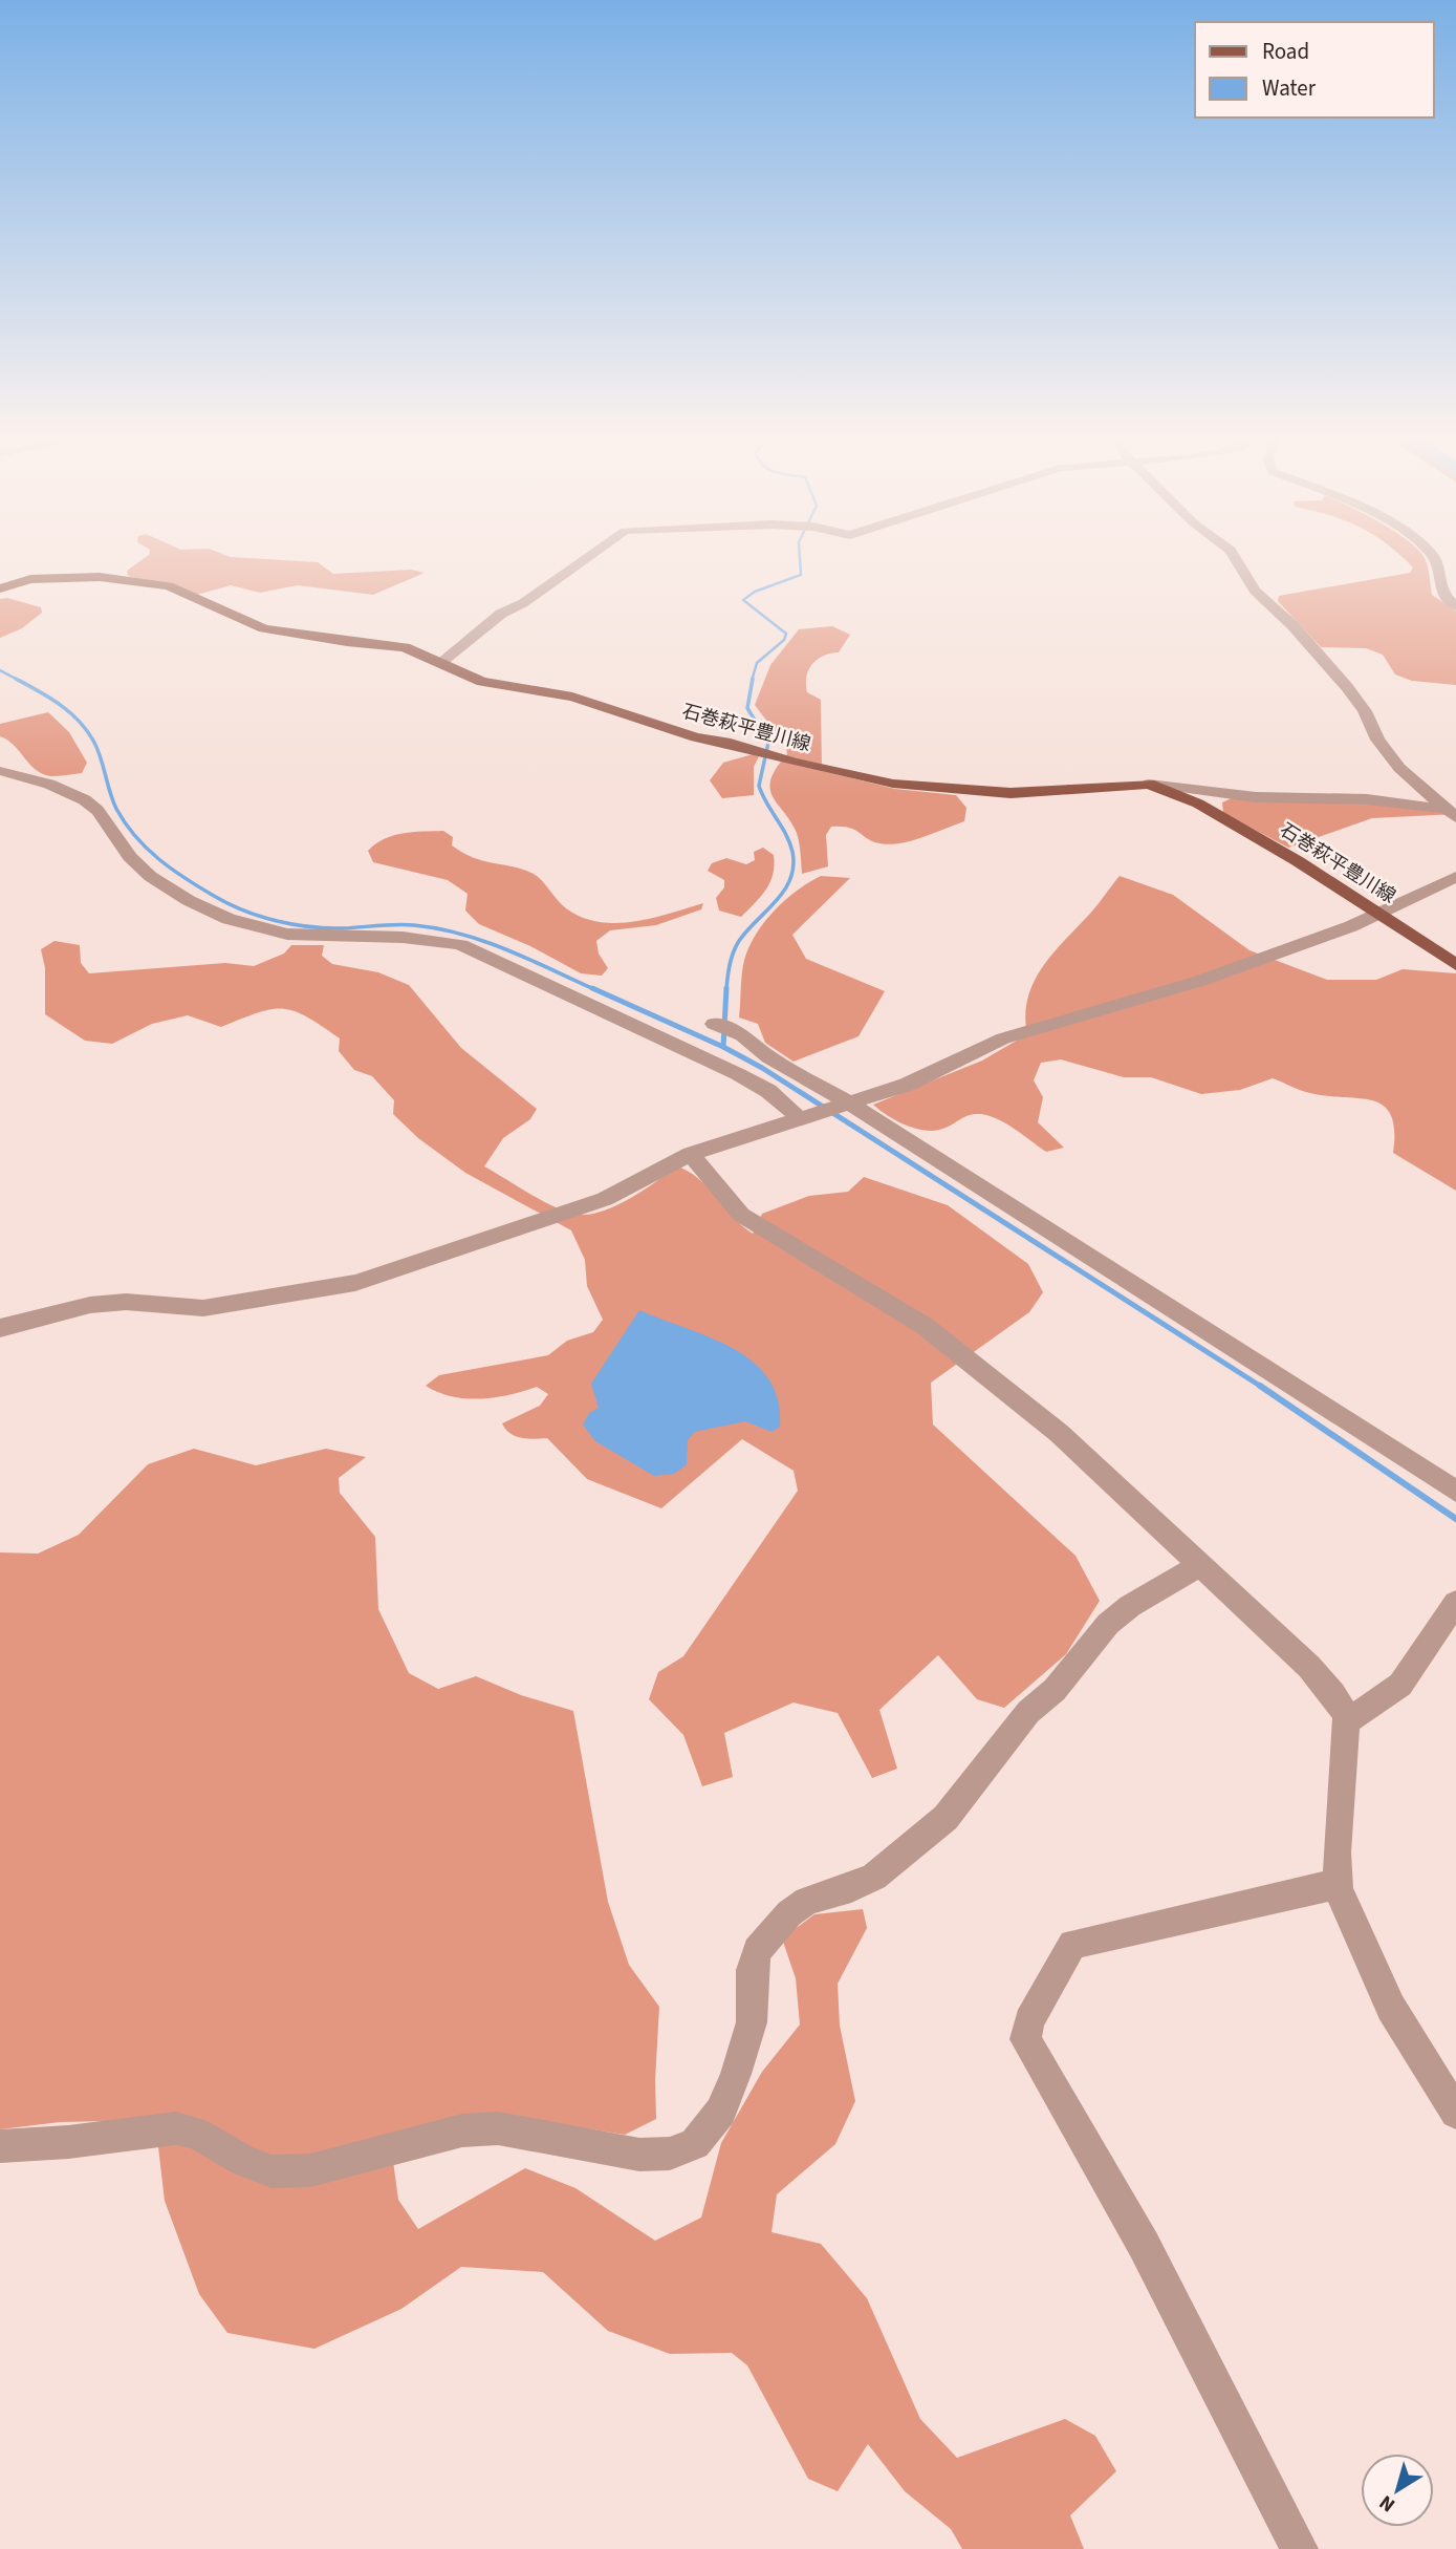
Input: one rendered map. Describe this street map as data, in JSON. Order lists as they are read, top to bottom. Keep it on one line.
{"streets":{"main road":["石巻萩平豊川線"]},"legend":["Road","Water"],"north":"bottom left"}
